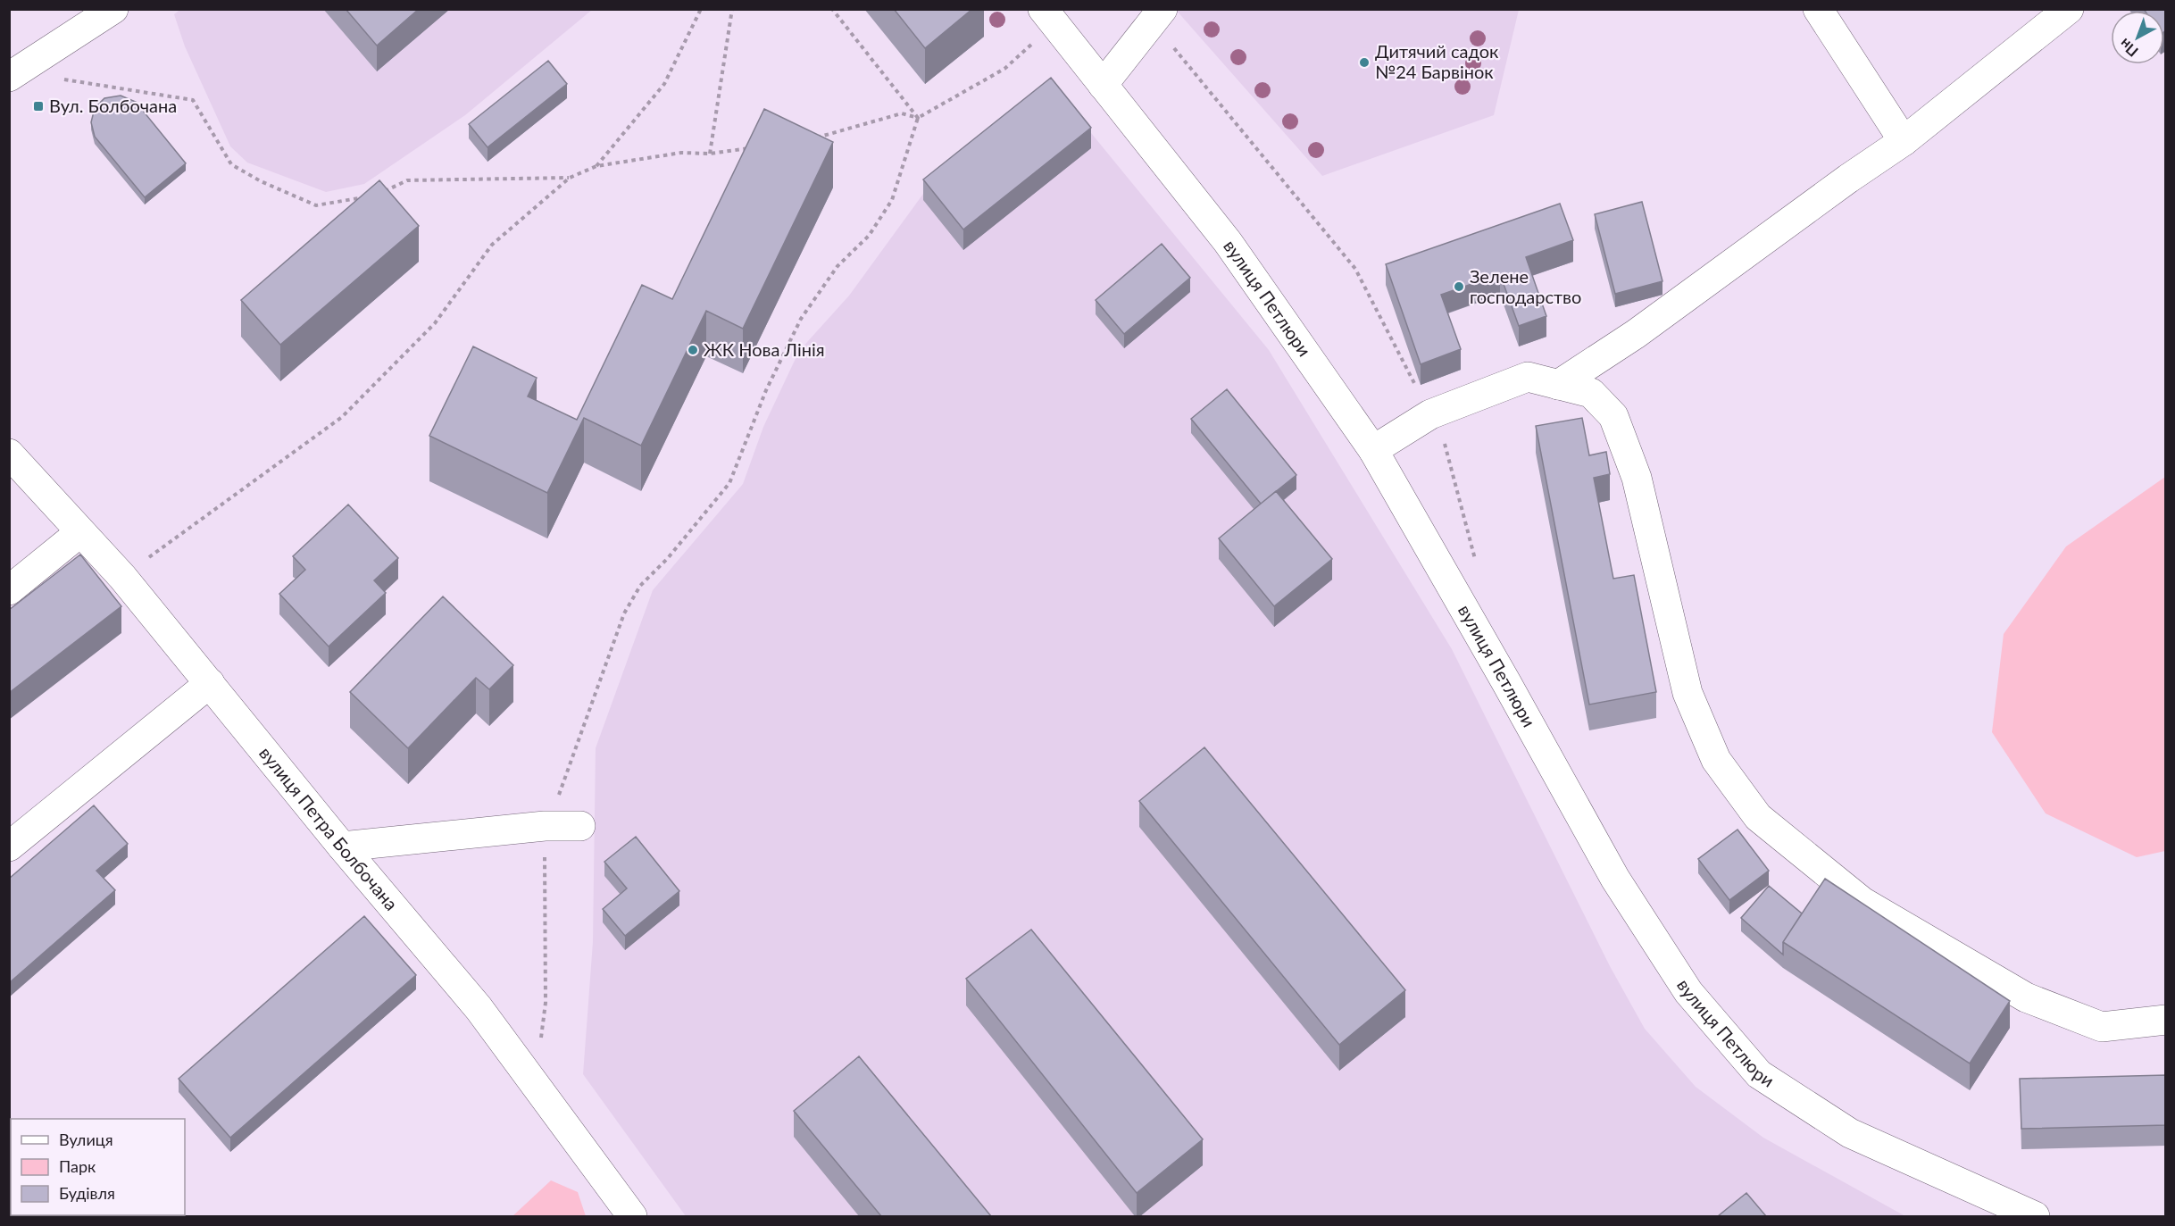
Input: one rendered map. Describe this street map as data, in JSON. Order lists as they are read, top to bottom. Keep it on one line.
{"streets":{"main road":["вулиця Петлюри","вулиця Петра Болбочана"]},"places":{"other":["Дитячий садок №24 Барвінок","Зелене господарство","ЖК Нова Лінія"],"transit":["Вул. Болбочана"]},"legend":["Вулиця","Парк","Будівля"],"north":"bottom left"}
